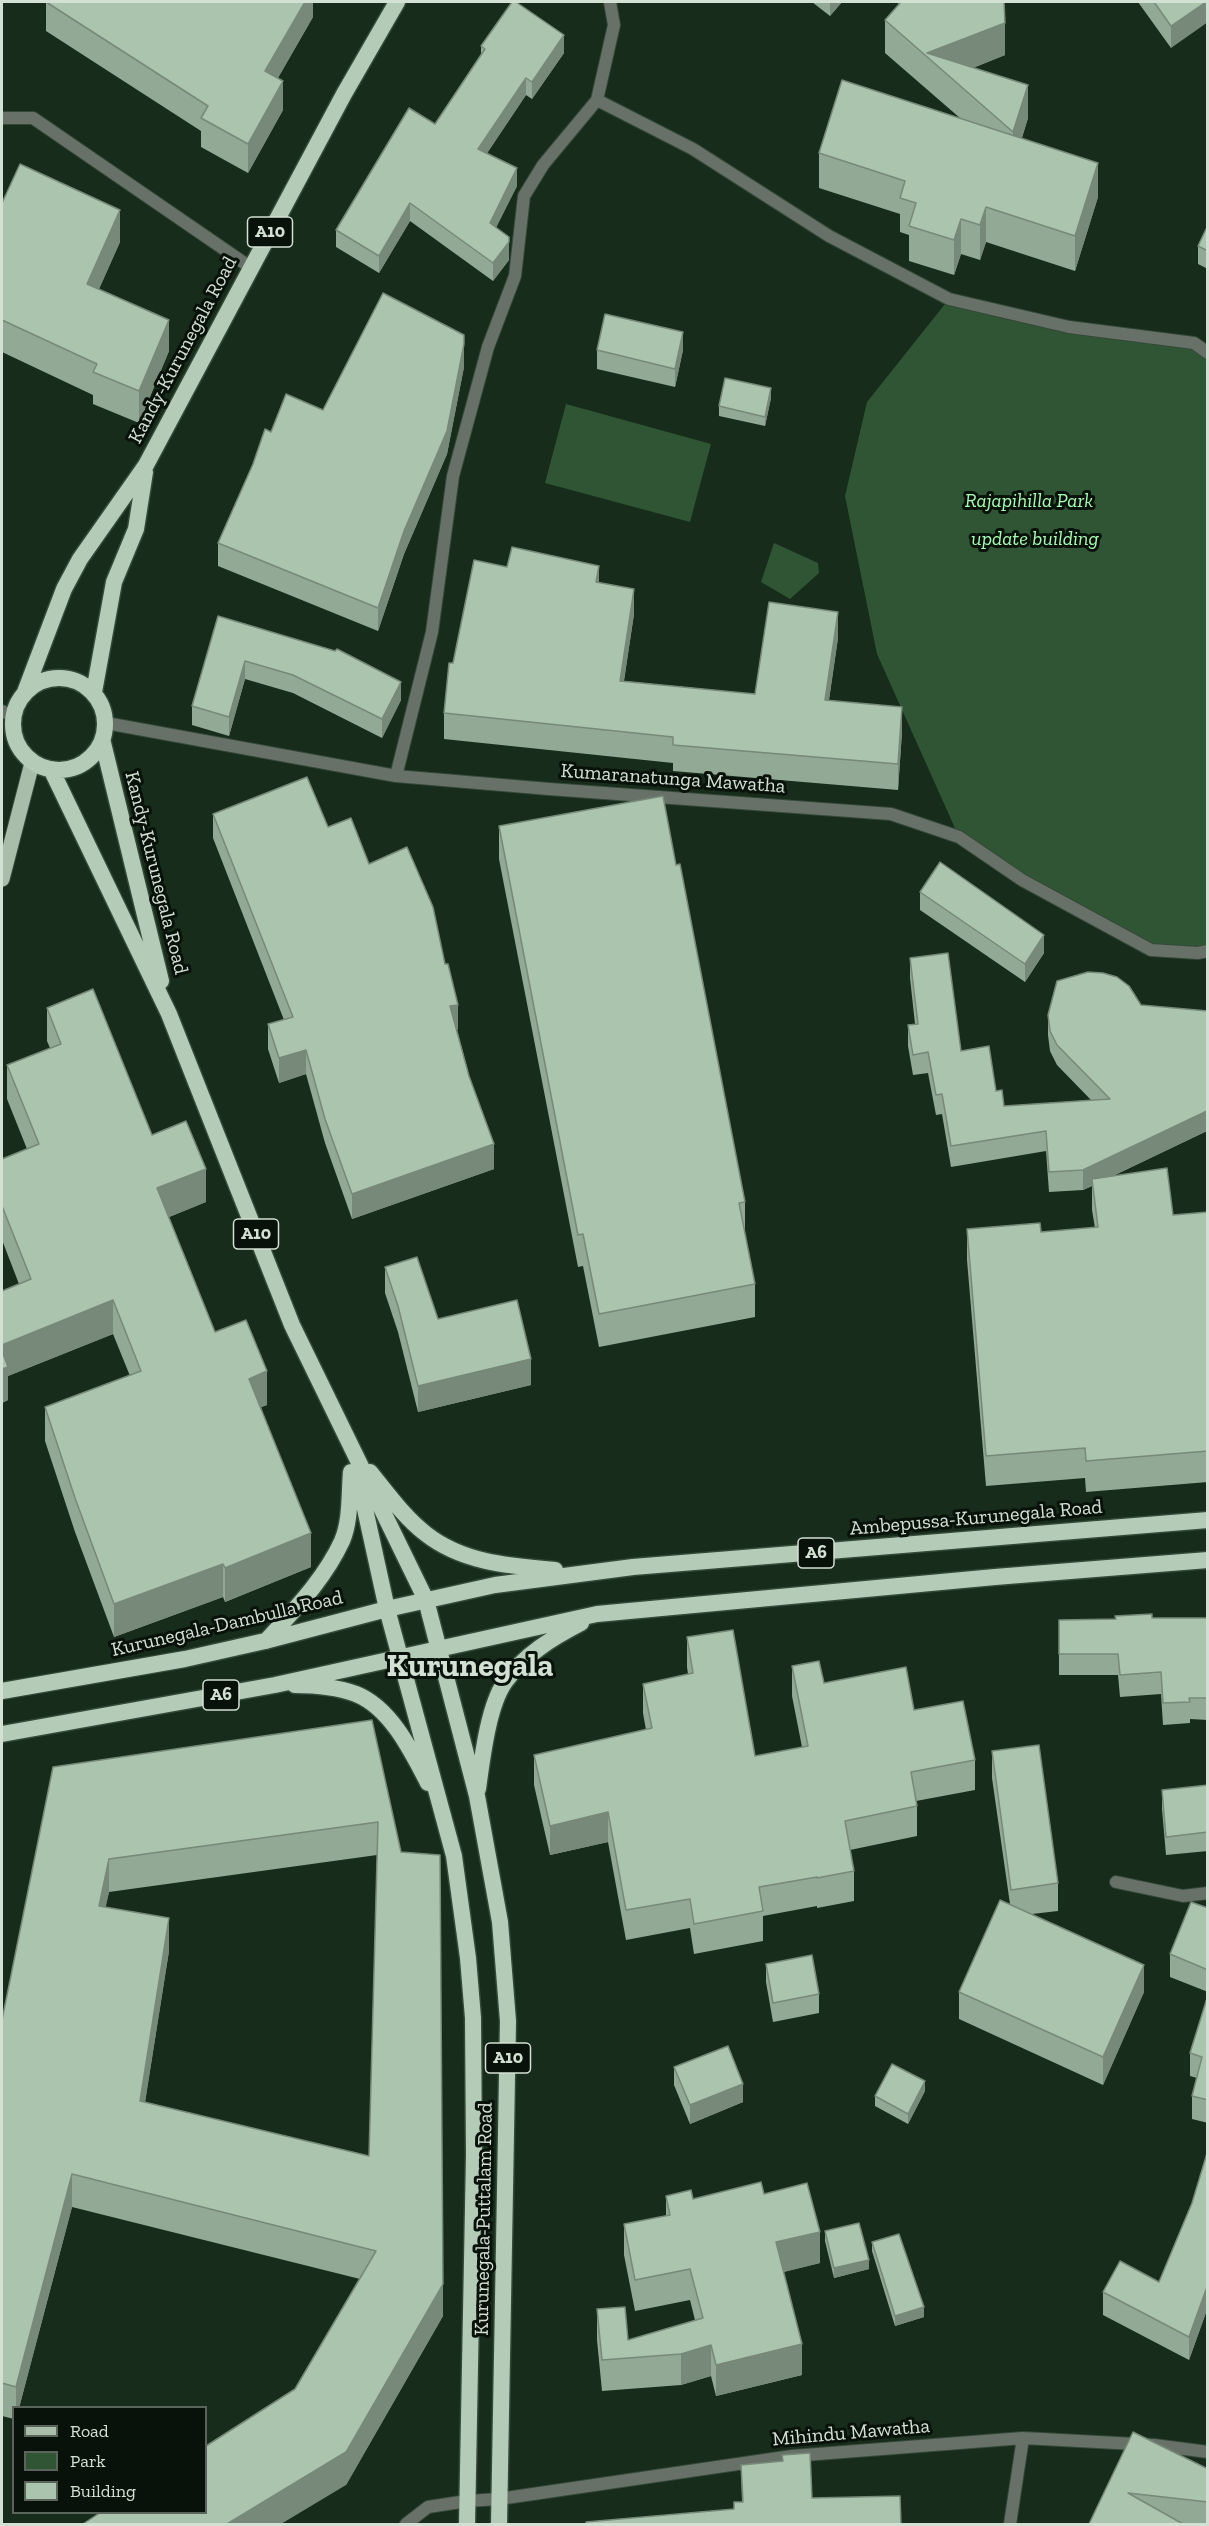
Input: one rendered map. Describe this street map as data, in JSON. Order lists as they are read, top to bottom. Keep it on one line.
{"streets":{"highway":["A10","Kandy-Kurunegala Road","Ambepussa-Kurunegala Road","A6","Kurunegala-Dambulla Road","Kurunegala-Puttalam Road"],"street":["Kumaranatunga Mawatha","Mihindu Mawatha"]},"crossings":[["Kandy-Kurunegala Road","Kumaranatunga Mawatha"],["Kandy-Kurunegala Road","Ambepussa-Kurunegala Road"],["Kandy-Kurunegala Road","Kurunegala-Dambulla Road"],["Kandy-Kurunegala Road","Kurunegala-Puttalam Road"],["Ambepussa-Kurunegala Road","Kurunegala-Dambulla Road"],["Ambepussa-Kurunegala Road","Kurunegala-Puttalam Road"],["A6","Kurunegala-Puttalam Road"],["Kurunegala-Dambulla Road","Kurunegala-Puttalam Road"],["Kurunegala-Puttalam Road","Mihindu Mawatha"]],"districts":["Kurunegala"],"parks":["Rajapihilla Park","update building"],"legend":["Road","Park","Building"]}
